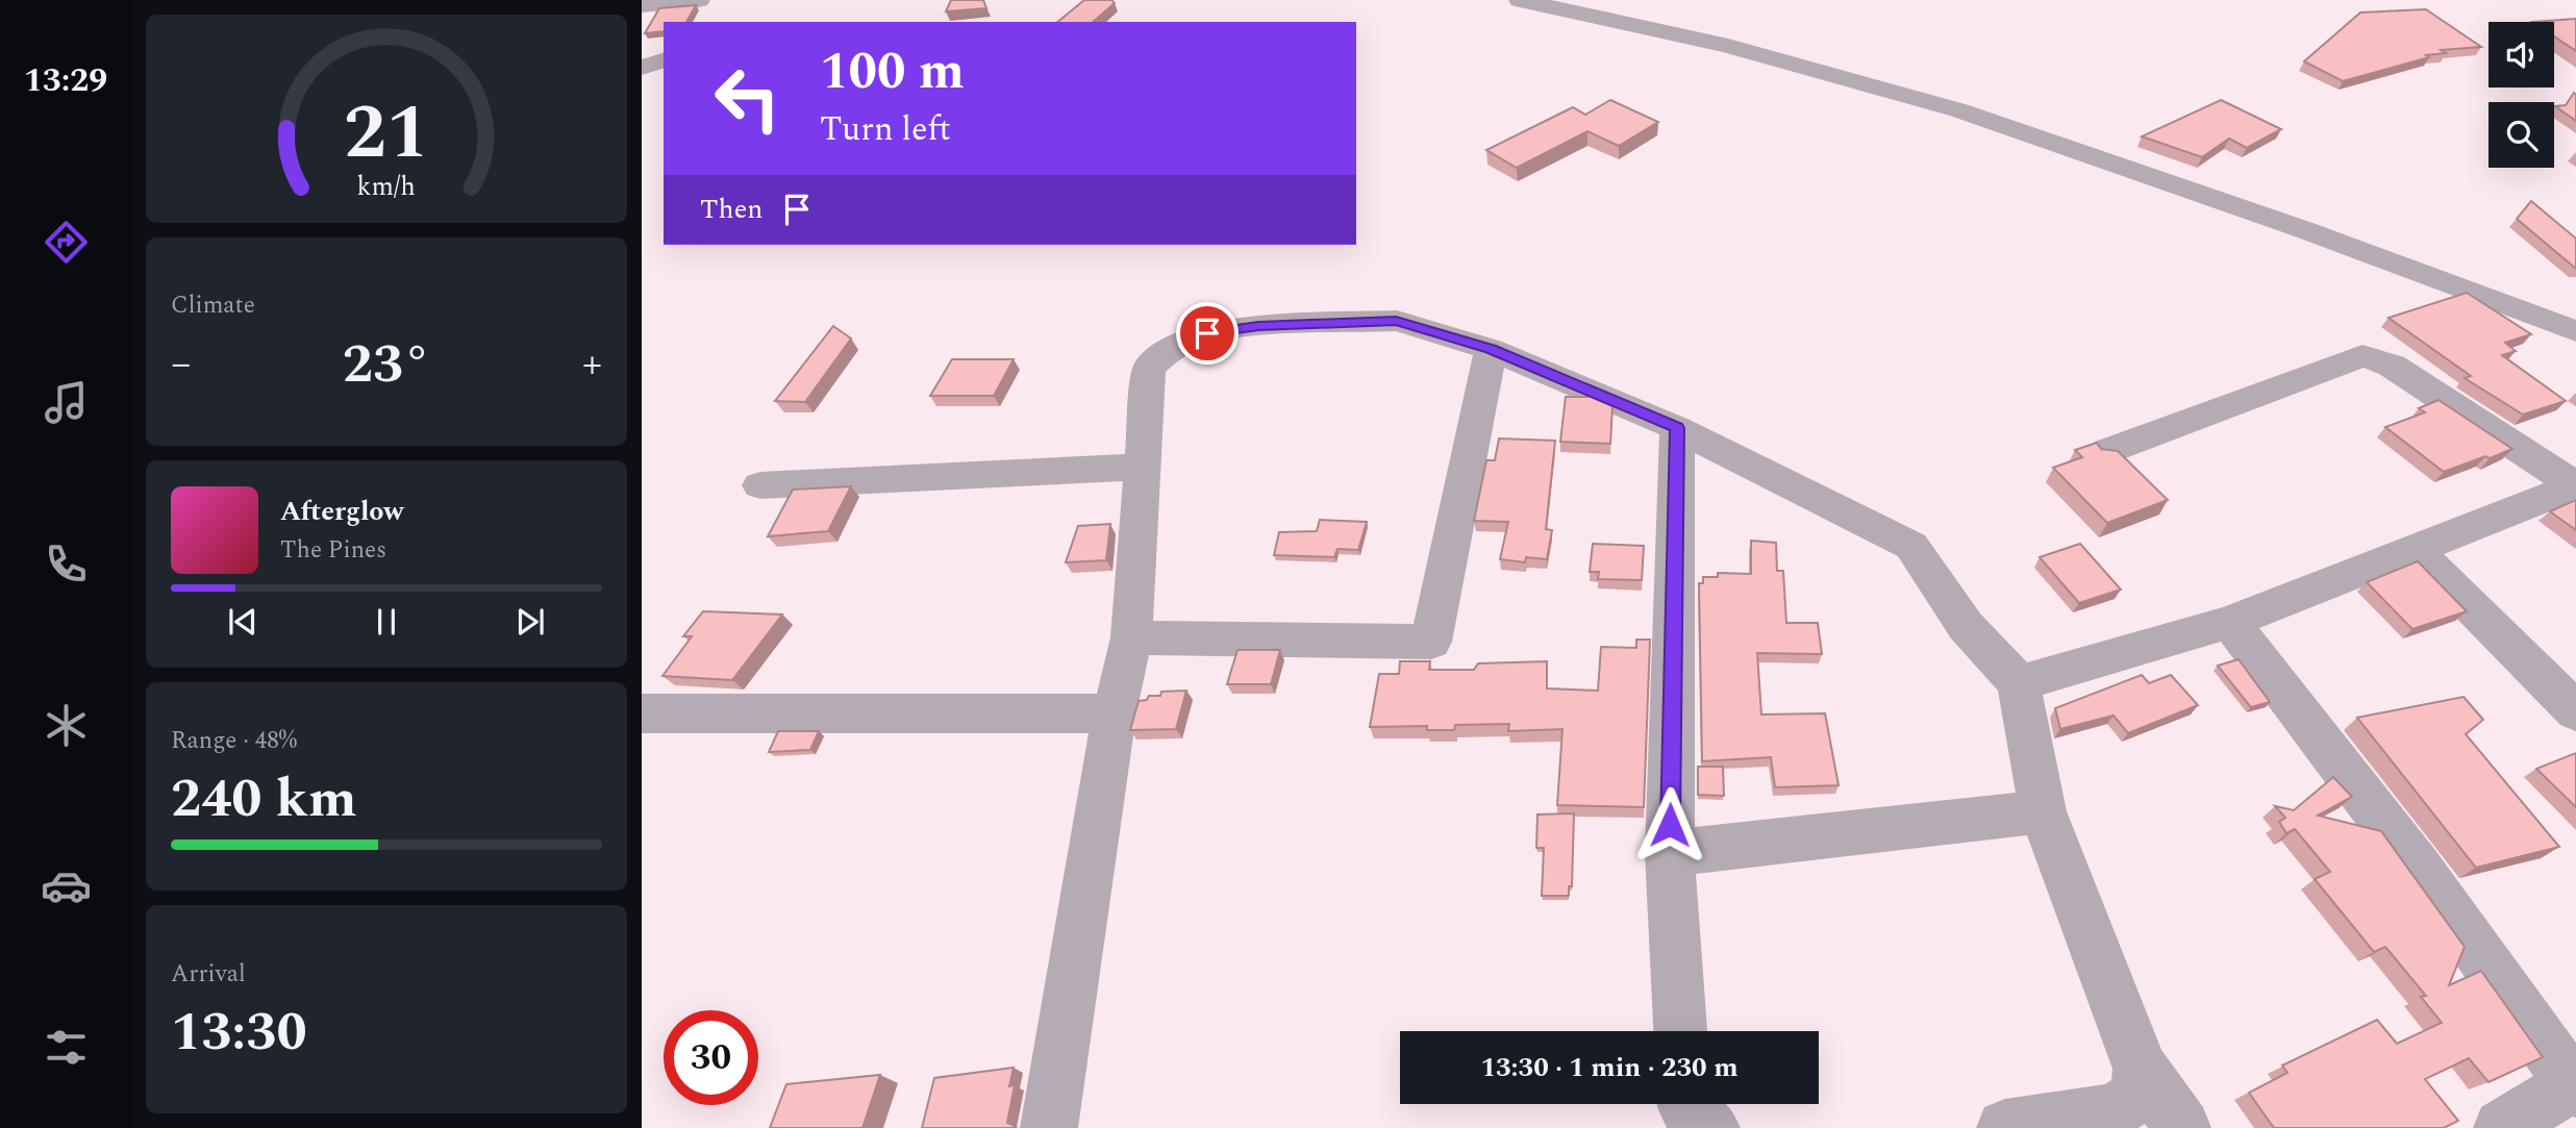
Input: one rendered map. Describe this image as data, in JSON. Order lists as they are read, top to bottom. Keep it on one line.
{"page":{"tabs":"13:29","turn":["100 m","Turn left"],"then":"Then","tile":["Climate",["Range · 48%","240 km"],["Arrival","13:30"]],"heat":["−","23°","+"],"song":["Afterglow","The Pines"],"limit":"30","trip":"13:30 · 1 min · 230 m","gauge":["21","km/h"]}}
